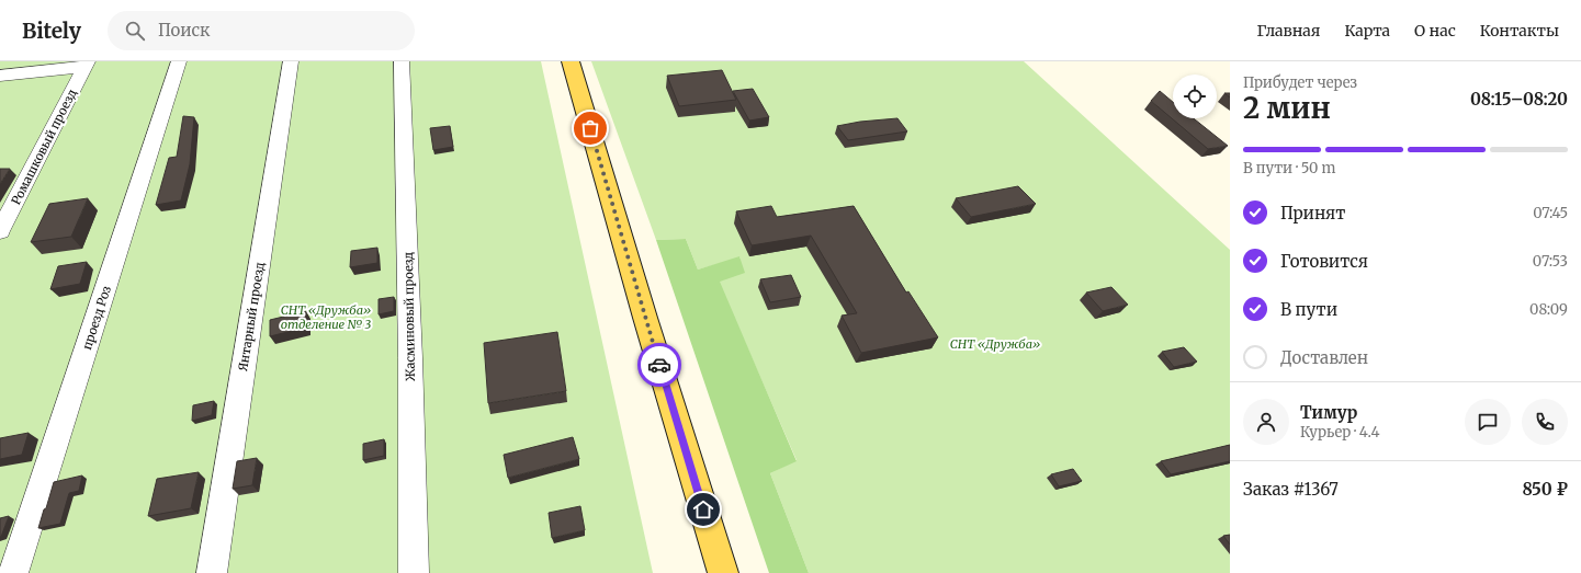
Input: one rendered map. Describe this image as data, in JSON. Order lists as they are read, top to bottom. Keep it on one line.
{"streets":{"street":["Ромашковый проезд","Янтарный проезд","Жасминовый проезд","проезд Роз"]},"parks":["СНТ «Дружба» отделение № 3","СНТ «Дружба»"],"page":{"header":"Bitely","search":"Поиск","nav":["Главная","Карта","О нас","Контакты"],"heading":["2 мин","Прибудет через","08:15–08:20"],"panel":["Тимур","Курьер · 4.4","Заказ #1367","850 ₽"],"bar":"В пути · 50 m","list":[["Принят","07:45"],["Готовится","07:53"],["В пути","08:09"],"Доставлен"]}}
